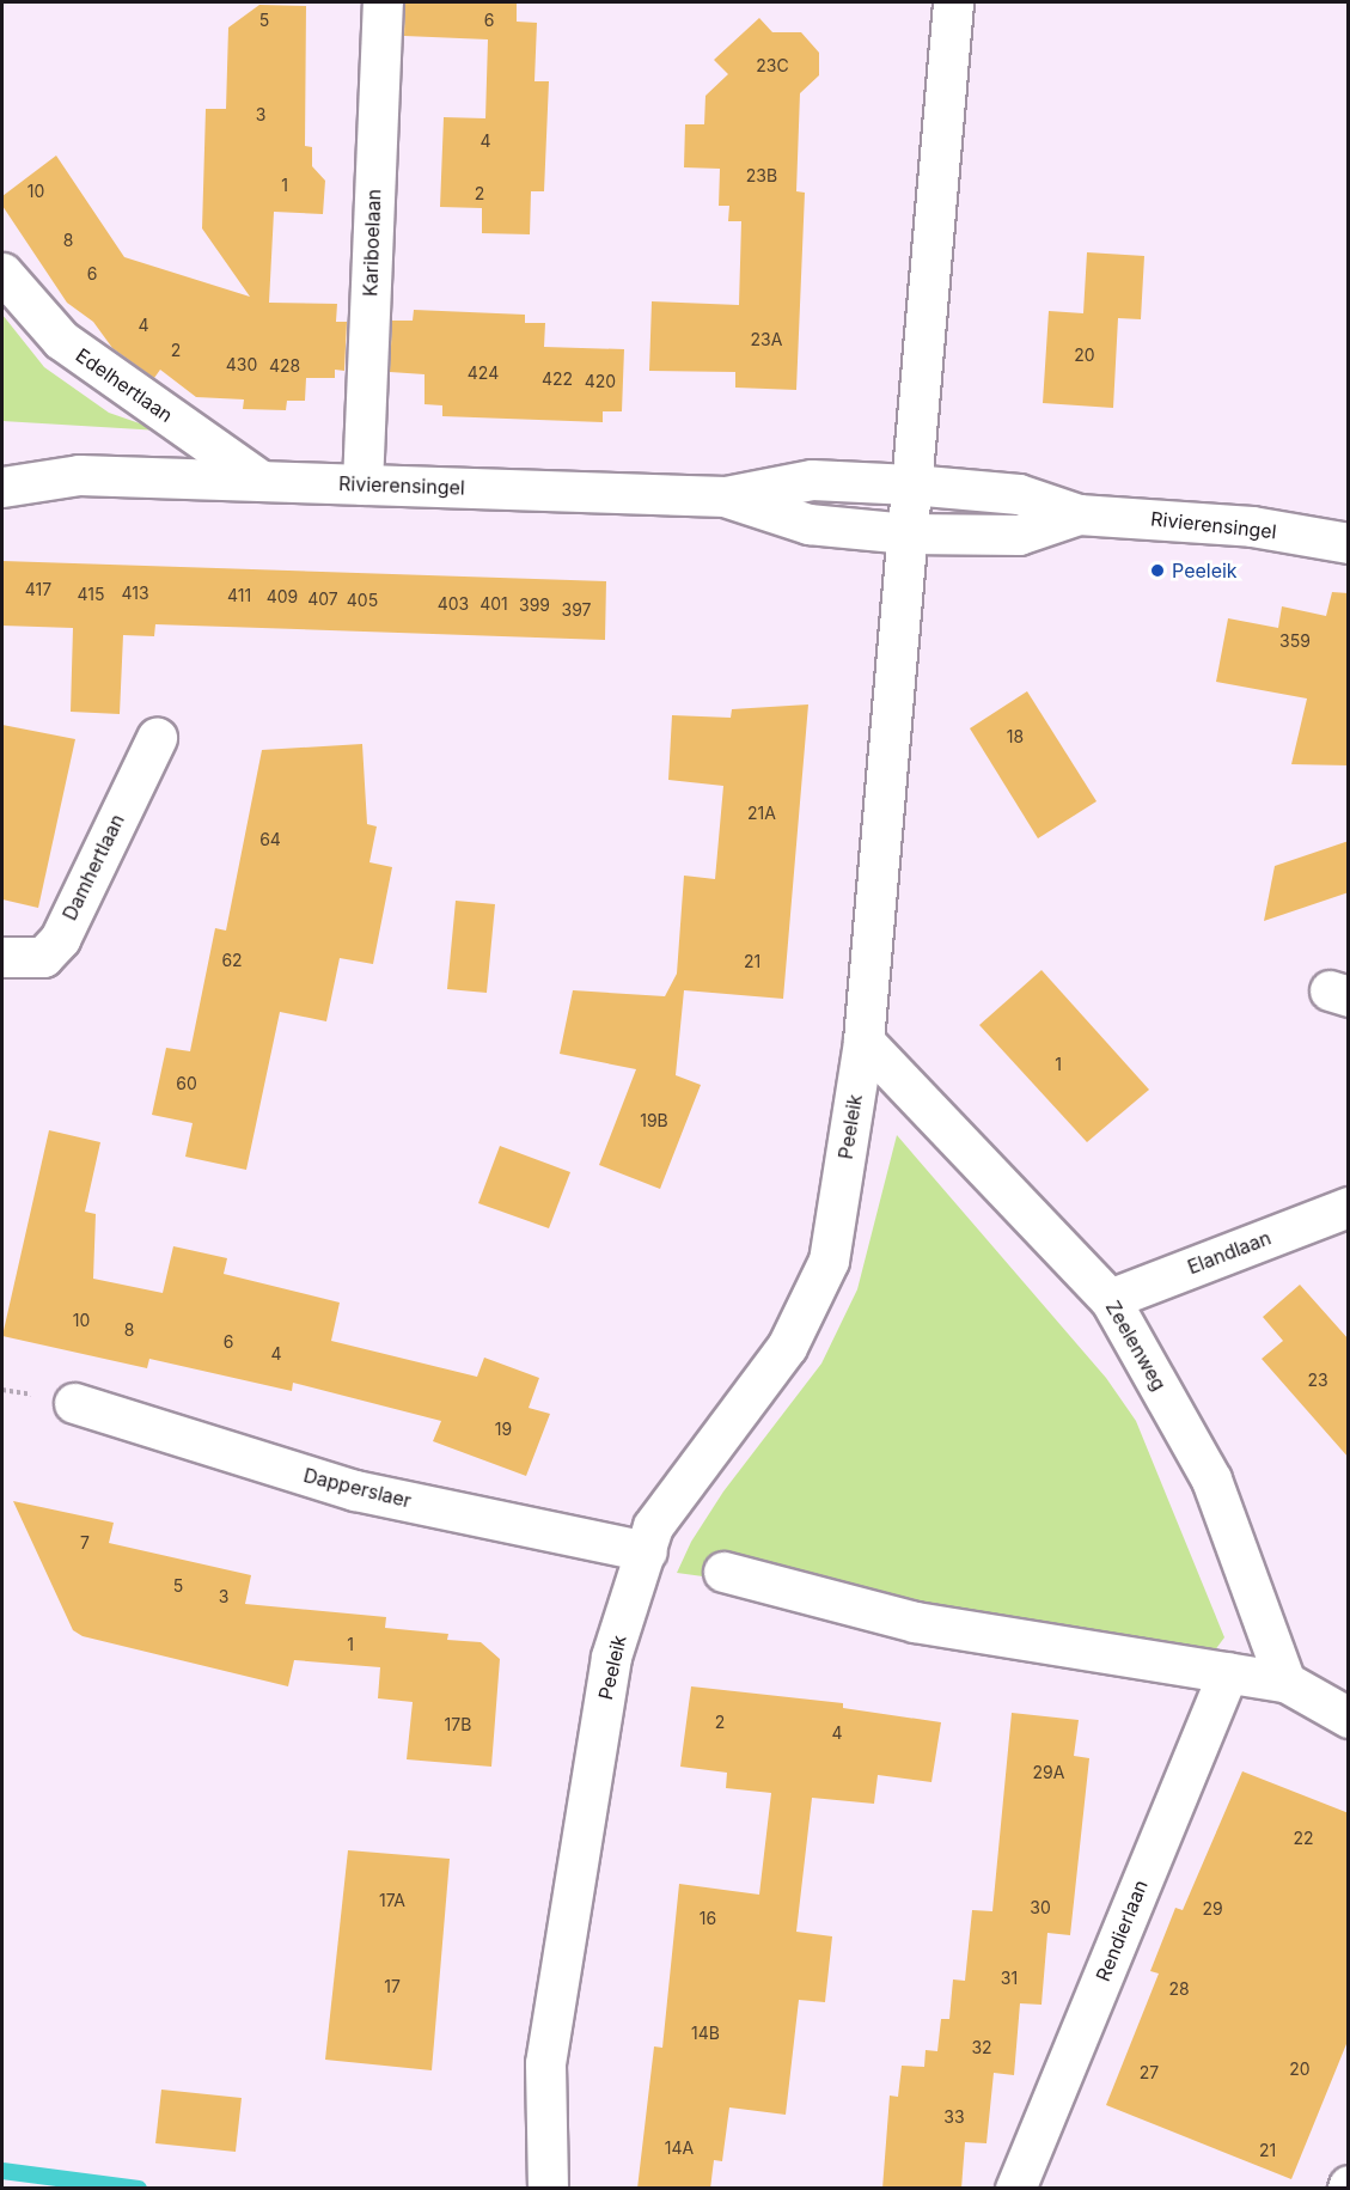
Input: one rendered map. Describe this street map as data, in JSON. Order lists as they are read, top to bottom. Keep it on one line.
{"streets":{"street":["Kariboelaan","Edelhertlaan","Rivierensingel","Damhertlaan","Peeleik","Elandlaan","Zeelenweg","Dapperslaer","Rendierlaan"]},"crossings":[["Kariboelaan","Rivierensingel"],["Edelhertlaan","Rivierensingel"],["Rivierensingel","Peeleik"],["Peeleik","Zeelenweg"],["Peeleik","Dapperslaer"],["Elandlaan","Zeelenweg"]],"places":["Peeleik"],"house_numbers":["5","6","23C","3","4","23B","1","10","2","8","6","4","23A","2","20","430","428","424","422","420","417","413","415","411","409","407","405","403","401","399","397","359","18","21A","64","62","21","1","60","19B","10","8","6","4","23","19","7","5","3","1","2","17B","4","29A","22","17A","30","29","16","31","17","28","14B","32","20","27","33","14A","21"]}
